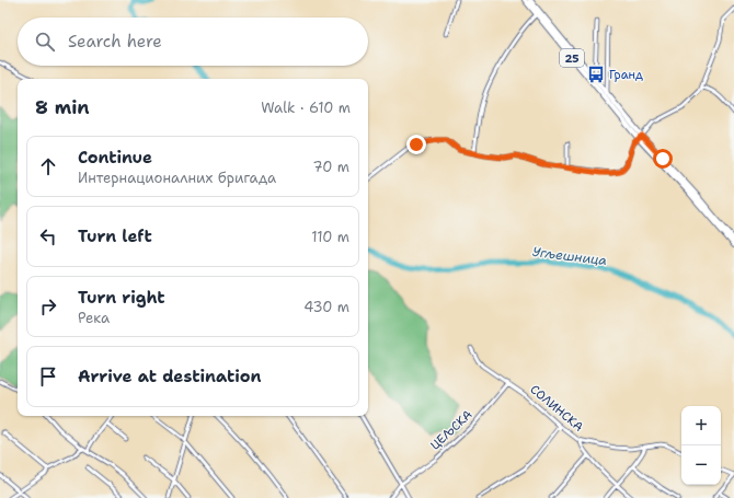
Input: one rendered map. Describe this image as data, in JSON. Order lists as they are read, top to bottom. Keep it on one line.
{"streets":{"main road":["25"],"street":["СОЛИНСКА","ЦЕЉСКА"]},"crossings":[["СОЛИНСКА","ЦЕЉСКА"]],"water":["Угљешница"],"places":{"bus stop":["Гранд"]},"page":{"search":"Search here","heading":["8 min","Walk · 610 m"],"list":[["Continue","Интернационалних бригада","70 m"],["Turn left","110 m"],["Turn right","Река","430 m"],"Arrive at destination"],"map_buttons":["+","−"]}}
